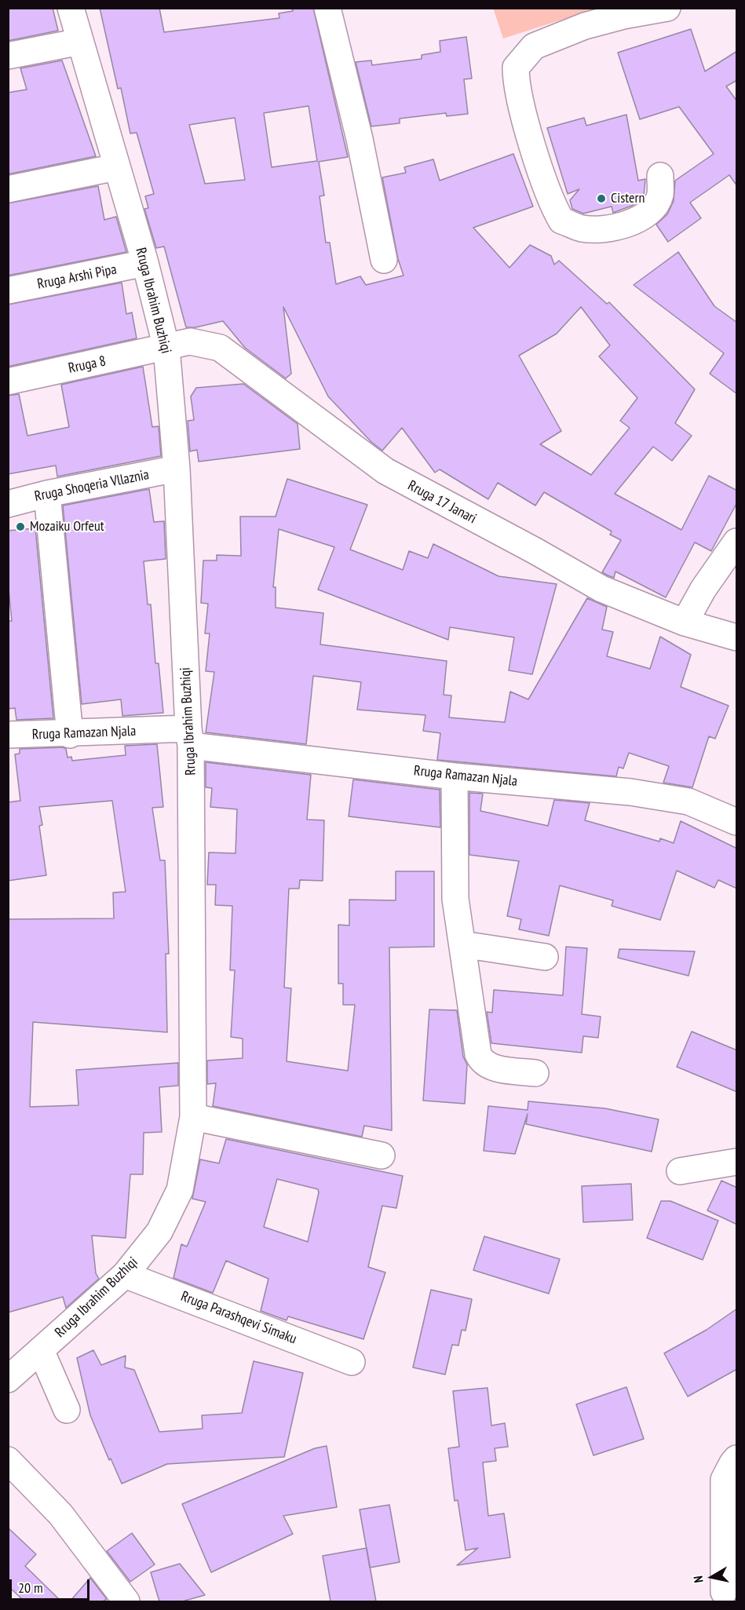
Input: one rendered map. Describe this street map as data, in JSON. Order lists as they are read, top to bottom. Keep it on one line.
{"streets":{"street":["Rruga Arshi Pipa","Rruga Ibrahim Buzhiqi","Rruga 8","Rruga Shoqeria Vllaznia","Rruga 17 Janari","Rruga Ramazan Njala","Rruga Parashqevi Simaku"]},"crossings":[["Rruga Arshi Pipa","Rruga Ibrahim Buzhiqi"],["Rruga Ibrahim Buzhiqi","Rruga 8"],["Rruga Ibrahim Buzhiqi","Rruga Shoqeria Vllaznia"],["Rruga Ibrahim Buzhiqi","Rruga 17 Janari"],["Rruga Ibrahim Buzhiqi","Rruga Ramazan Njala"],["Rruga Ibrahim Buzhiqi","Rruga Parashqevi Simaku"],["Rruga 8","Rruga 17 Janari"]],"places":["Cistern","Mozaiku Orfeut"],"scale_bar":"20 m","north":"left"}
